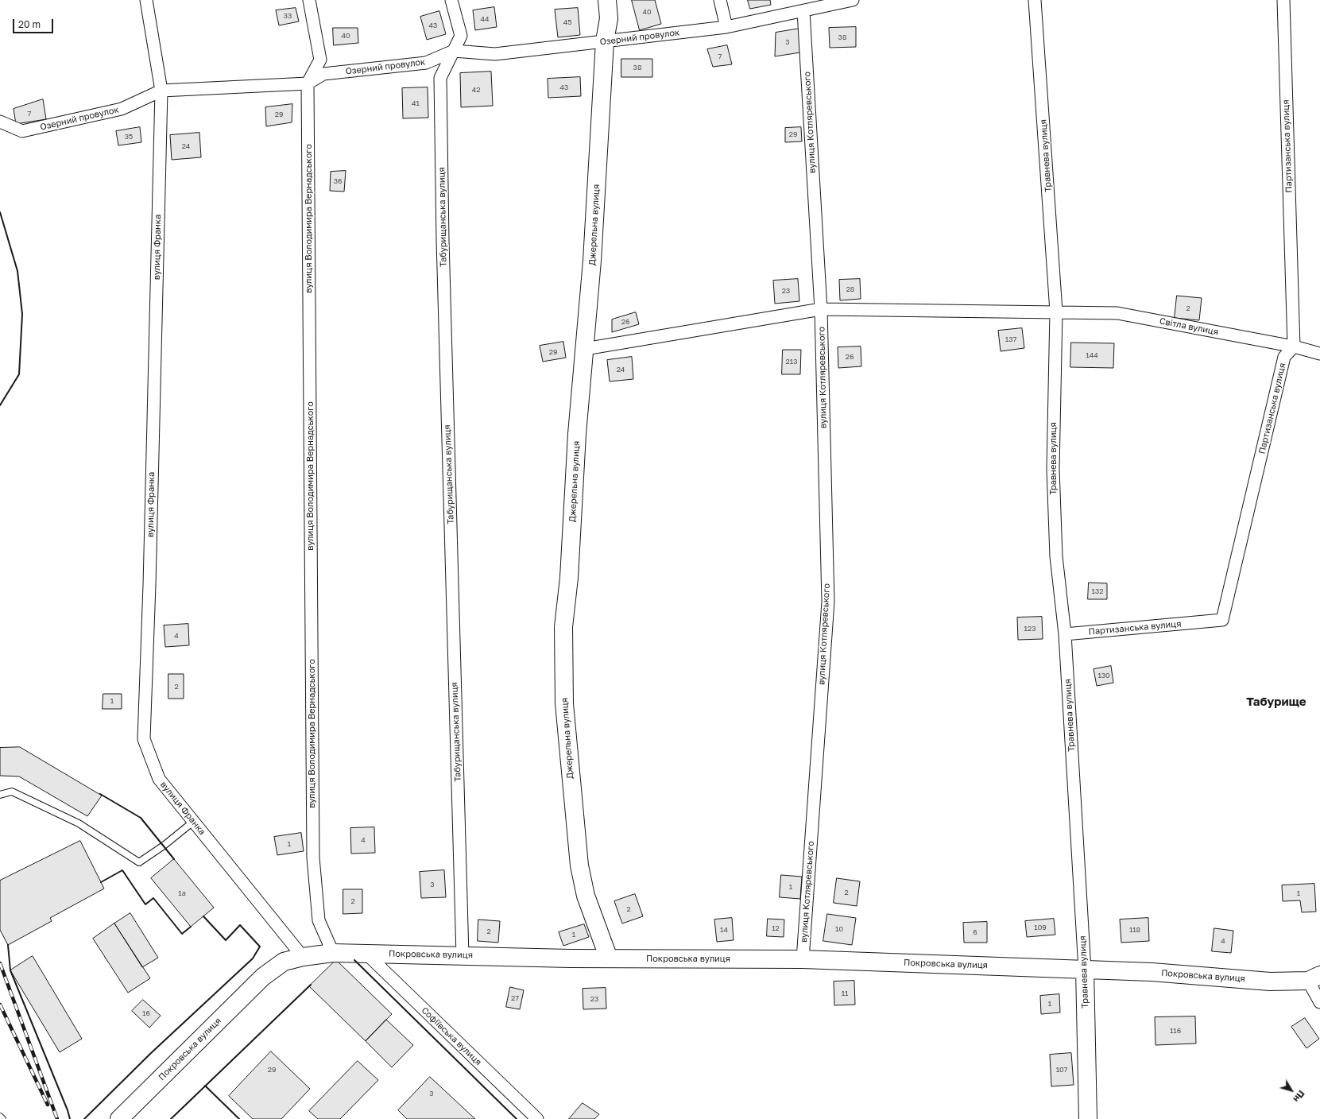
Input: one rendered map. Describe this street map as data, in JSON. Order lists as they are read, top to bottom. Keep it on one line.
{"streets":{"main road":["Травнева вулиця","Джерельна вулиця","Покровська вулиця"],"street":["Озерний провулок","вулиця Котляревського","Партизанська вулиця","Табурищанська вулиця","вулиця Володимира Вернадського","вулиця Франка","Світла вулиця","Софіївська вулиця"]},"crossings":[["Озерний провулок","вулиця Котляревського"],["Озерний провулок","Табурищанська вулиця"],["Озерний провулок","вулиця Володимира Вернадського"],["Озерний провулок","Джерельна вулиця"],["Озерний провулок","вулиця Франка"],["вулиця Котляревського","Покровська вулиця"],["Партизанська вулиця","Травнева вулиця"],["Партизанська вулиця","Світла вулиця"],["Травнева вулиця","Світла вулиця"],["Травнева вулиця","Покровська вулиця"],["Табурищанська вулиця","Покровська вулиця"],["вулиця Володимира Вернадського","Покровська вулиця"],["Джерельна вулиця","Покровська вулиця"],["вулиця Франка","Покровська вулиця"],["Покровська вулиця","Софіївська вулиця"]],"districts":["Табурище"],"house_numbers":["40","33","44","45","43","40","38","3","7","38","43","42","41","7","29","29","35","24","36","28","23","2","26","137","29","144","26","213","24","132","123","4","130","2","1","4","1","3","1","2","1а","1","2","2","109","12","10","14","118","2","6","1","4","11","27","23","1","16","116","29","107","3"],"scale_bar":"20 m","north":"bottom right"}
